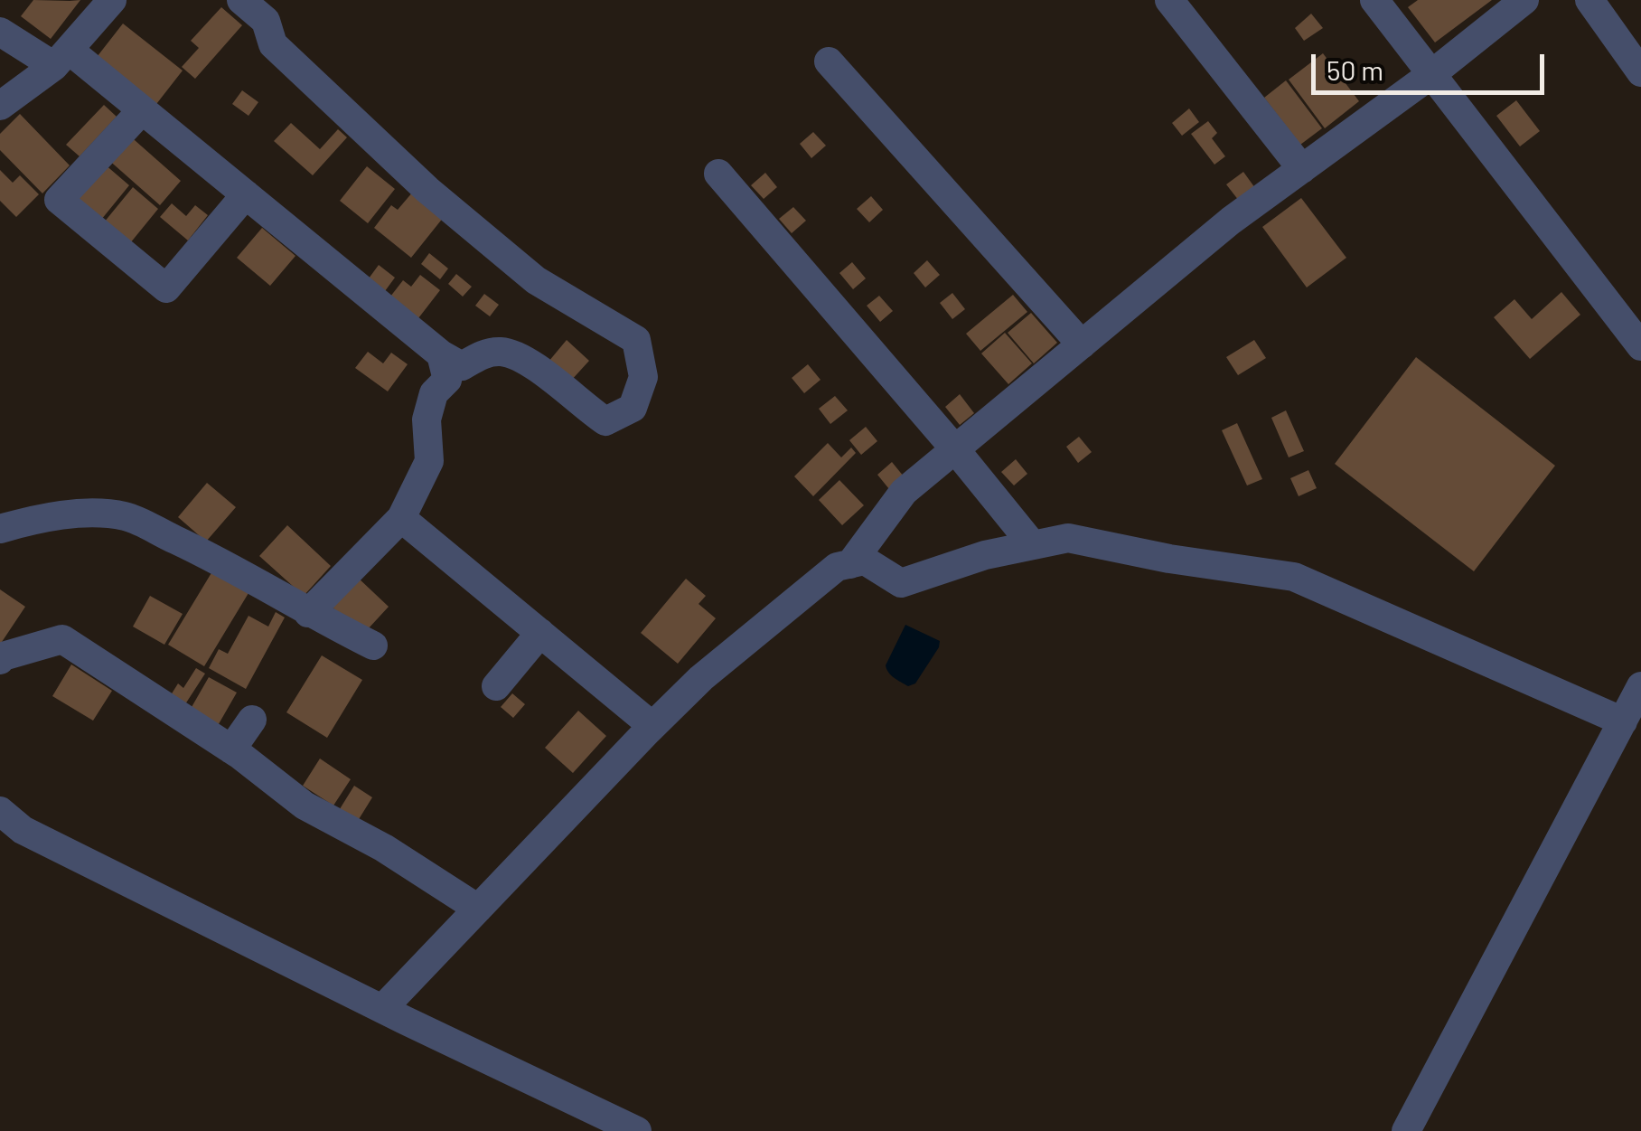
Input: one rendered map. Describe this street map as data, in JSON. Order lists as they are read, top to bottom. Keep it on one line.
{"scale_bar":"50 m"}
